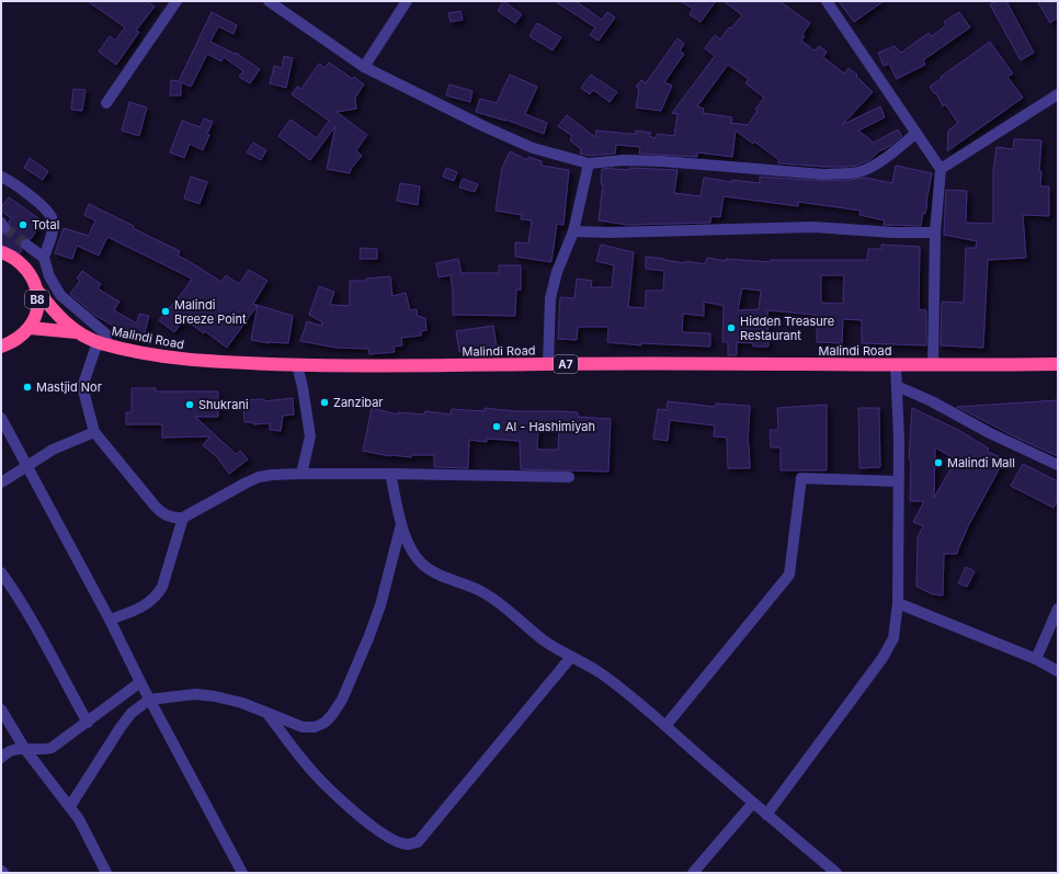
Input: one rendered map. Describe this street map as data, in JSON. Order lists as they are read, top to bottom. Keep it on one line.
{"streets":{"highway":["B8","Malindi Road","A7"]},"crossings":[["B8","Malindi Road"]],"places":["Total","Malindi Breeze Point","Hidden Treasure Restaurant","Mastjid Nor","Zanzibar","Shukrani","Al - Hashimiyah","Malindi Mall"]}
